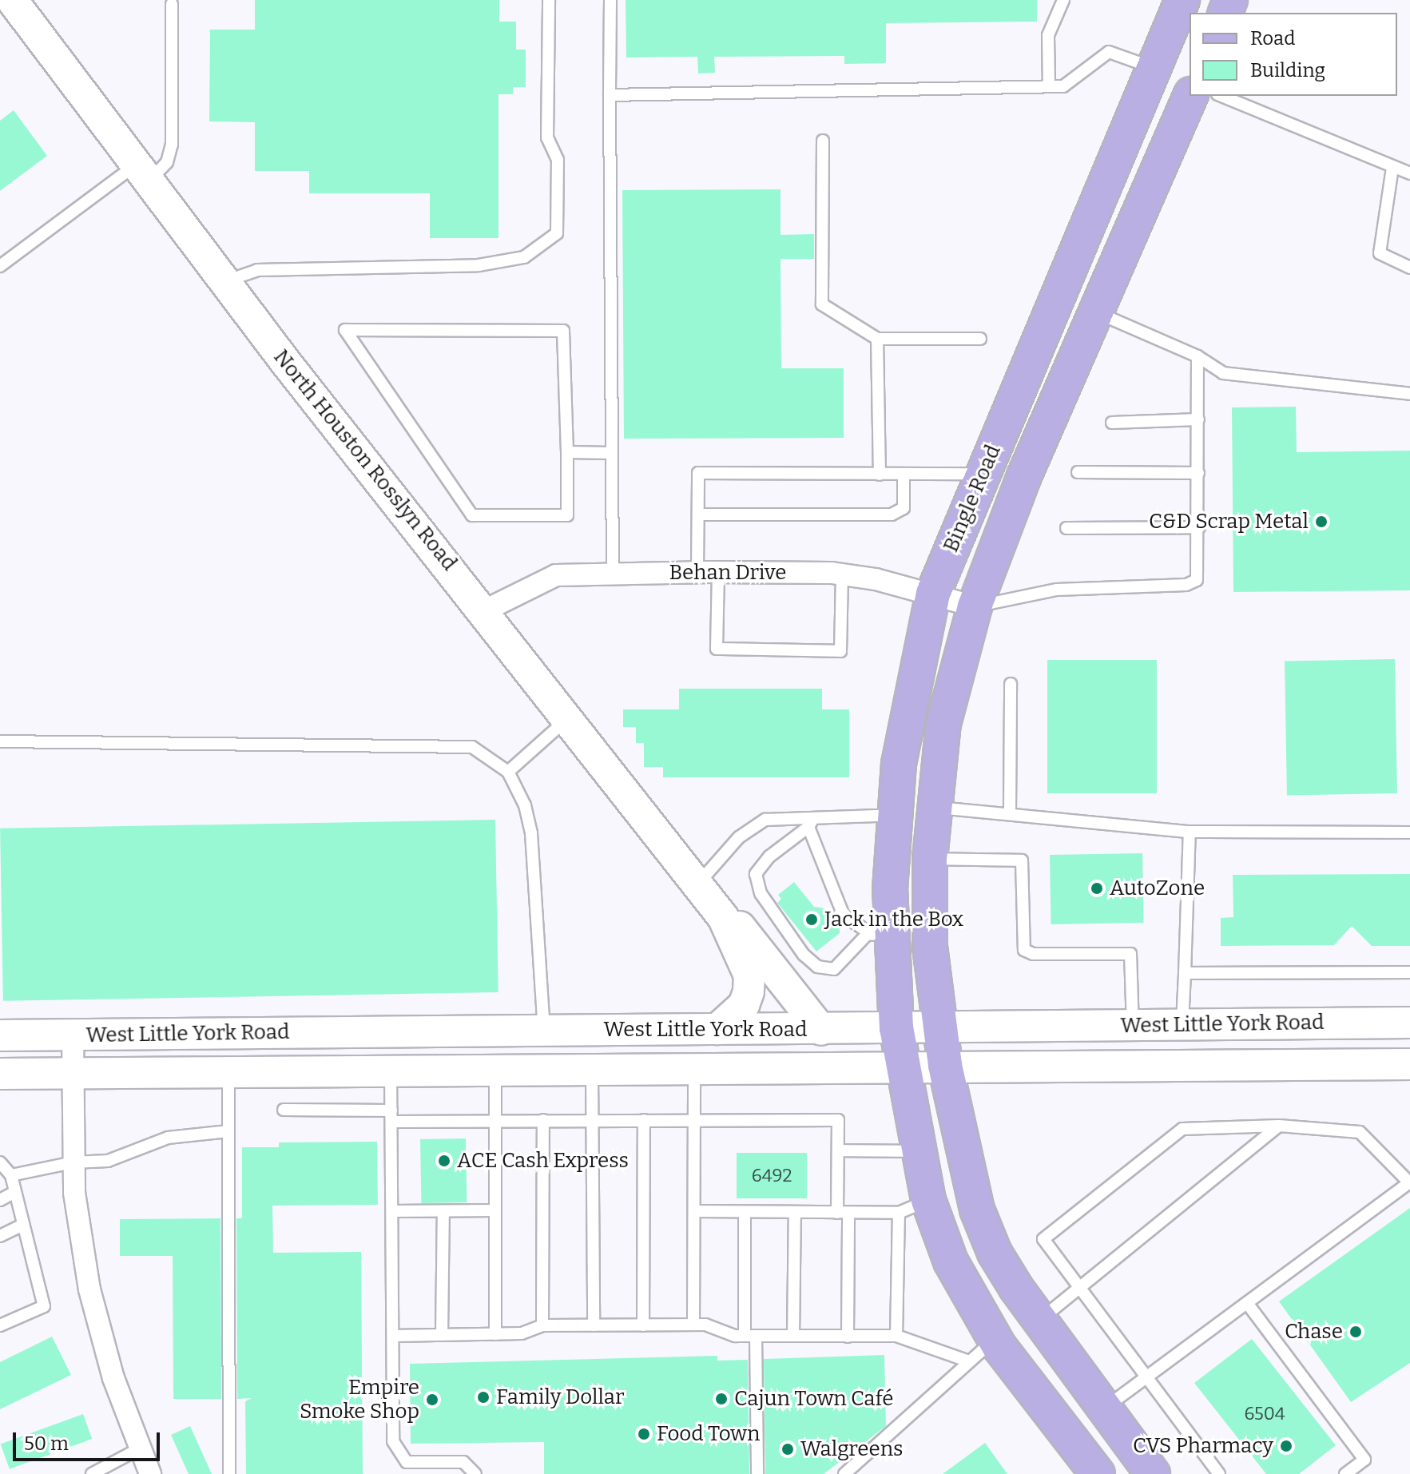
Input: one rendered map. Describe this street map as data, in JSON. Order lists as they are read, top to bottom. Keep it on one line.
{"streets":{"main road":["North Houston Rosslyn Road","Bingle Road","West Little York Road"],"street":["Behan Drive"]},"crossings":[["North Houston Rosslyn Road","Behan Drive"],["North Houston Rosslyn Road","West Little York Road"],["Bingle Road","Behan Drive"],["Bingle Road","West Little York Road"]],"places":["C&D Scrap Metal","AutoZone","Jack in the Box","ACE Cash Express","Chase","Family Dollar","Cajun Town Café","Empire Smoke Shop","Food Town","CVS Pharmacy","Walgreens"],"house_numbers":["6492","6504"],"legend":["Road","Building"],"scale_bar":"50 m"}
